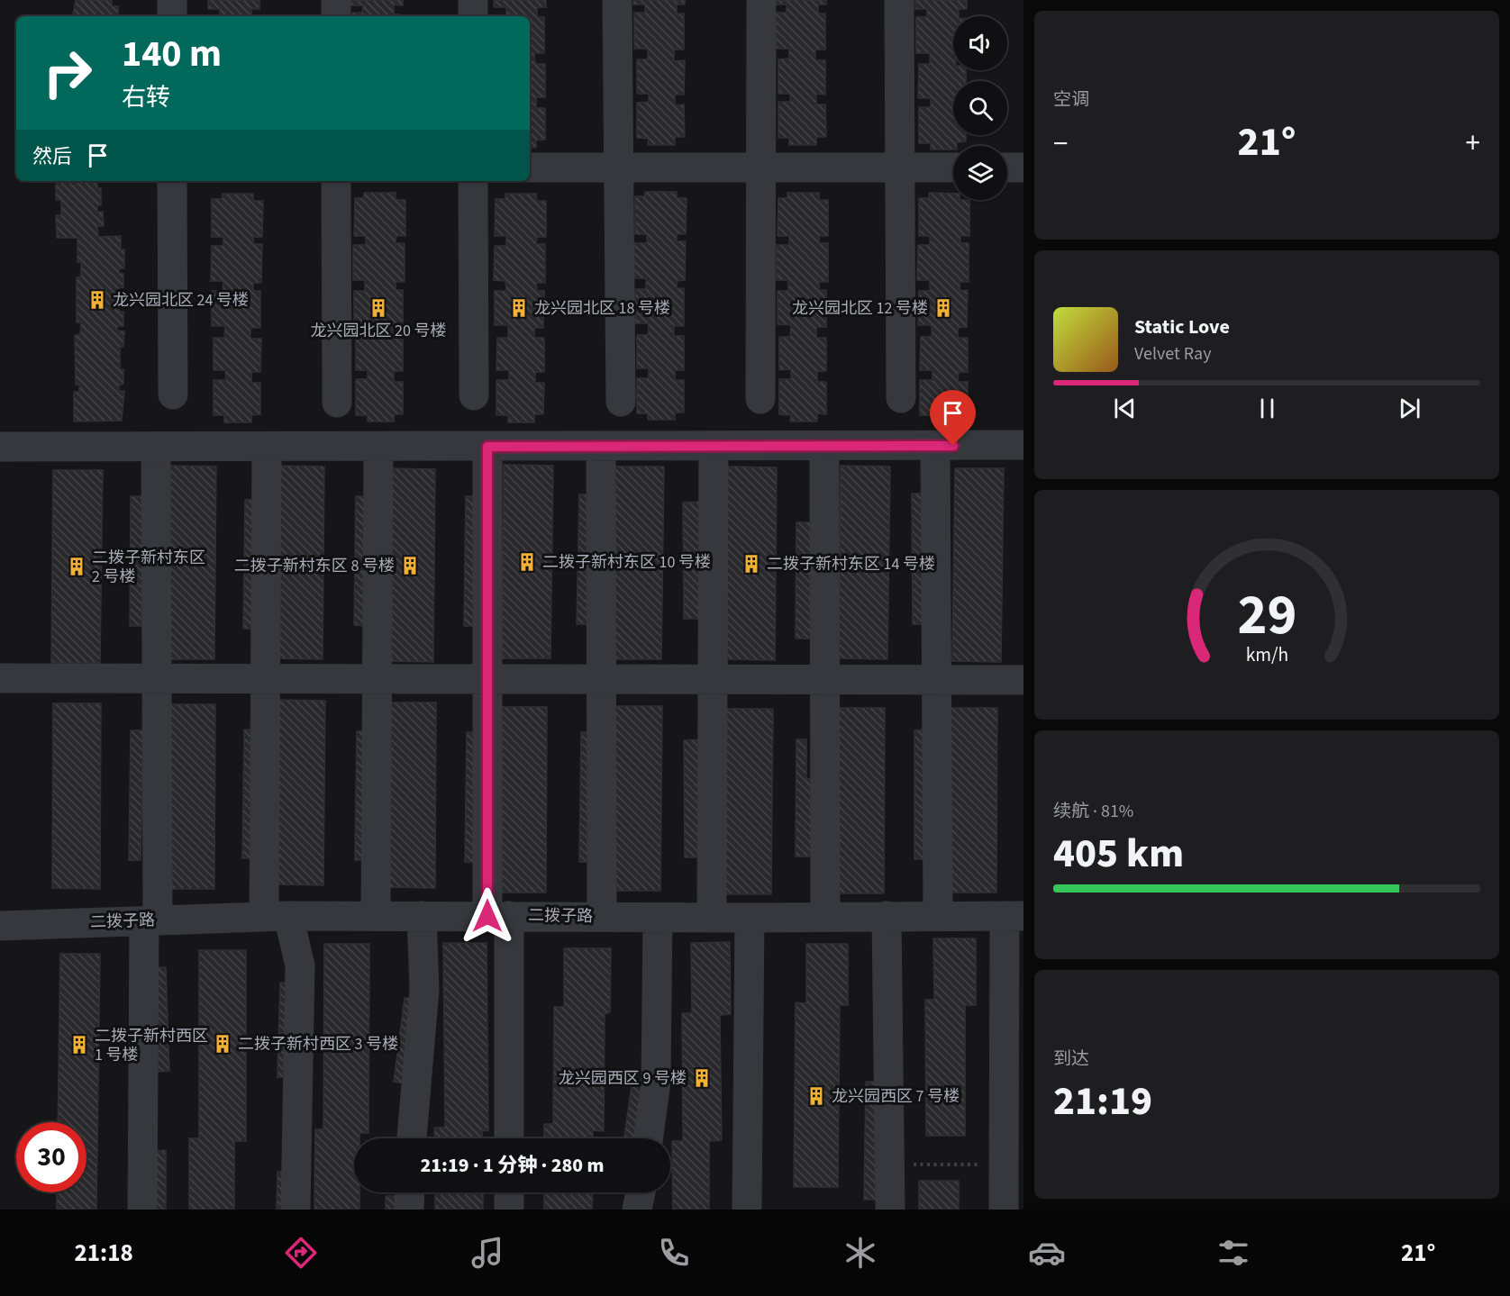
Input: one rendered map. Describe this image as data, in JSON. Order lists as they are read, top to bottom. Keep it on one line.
{"streets":{"street":["二拨子路"]},"places":{"building":["龙兴园北区 24 号楼","龙兴园北区 20 号楼","龙兴园北区 18 号楼","龙兴园北区 12 号楼","二拨子新村东区 10 号楼","二拨子新村东区 14 号楼","二拨子新村东区 8 号楼","二拨子新村东区 2 号楼","二拨子新村西区 3 号楼","二拨子新村西区 1 号楼","龙兴园西区 9 号楼","龙兴园西区 7 号楼"]},"page":{"tile":["空调",["续航 · 81%","405 km"],["到达","21:19"]],"turn":["140 m","右转"],"heat":["−","21°","+"],"then":"然后","song":["Static Love","Velvet Ray"],"limit":"30","trip":"21:19 · 1 分钟 · 280 m","tabs":["21:18","21°"],"gauge":["29","km/h"]}}
